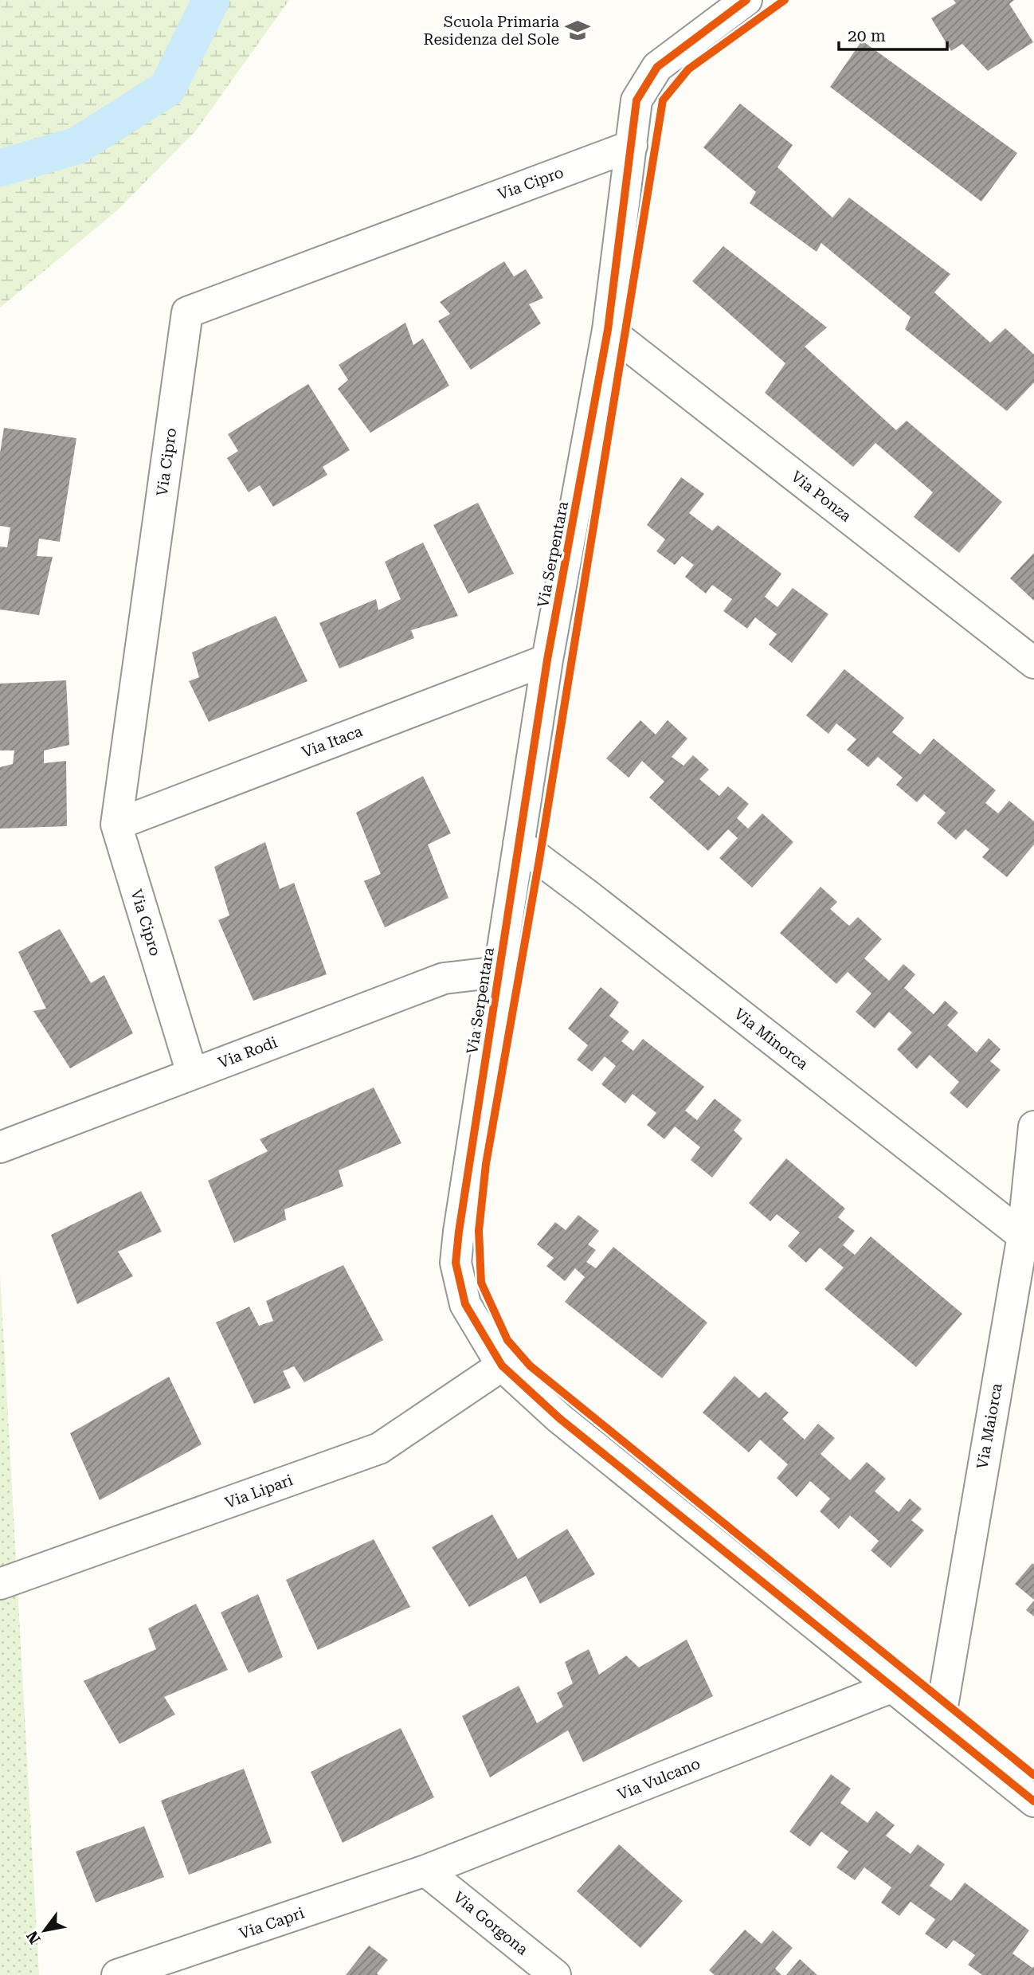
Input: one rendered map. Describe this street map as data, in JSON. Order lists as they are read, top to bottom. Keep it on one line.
{"streets":{"street":["Via Cipro","Via Ponza","Via Serpentara","Via Itaca","Via Minorca","Via Rodi","Via Maiorca","Via Lipari","Via Vulcano","Via Capri","Via Gorgona"]},"crossings":[["Via Cipro","Via Serpentara"],["Via Cipro","Via Itaca"],["Via Cipro","Via Rodi"],["Via Ponza","Via Serpentara"],["Via Serpentara","Via Itaca"],["Via Serpentara","Via Minorca"],["Via Serpentara","Via Rodi"],["Via Serpentara","Via Maiorca"],["Via Serpentara","Via Lipari"],["Via Serpentara","Via Vulcano"],["Via Minorca","Via Maiorca"],["Via Vulcano","Via Capri"],["Via Vulcano","Via Gorgona"],["Via Capri","Via Gorgona"]],"places":{"school or university":["Scuola Primaria Residenza del Sole"]},"scale_bar":"20 m","north":"bottom left"}
